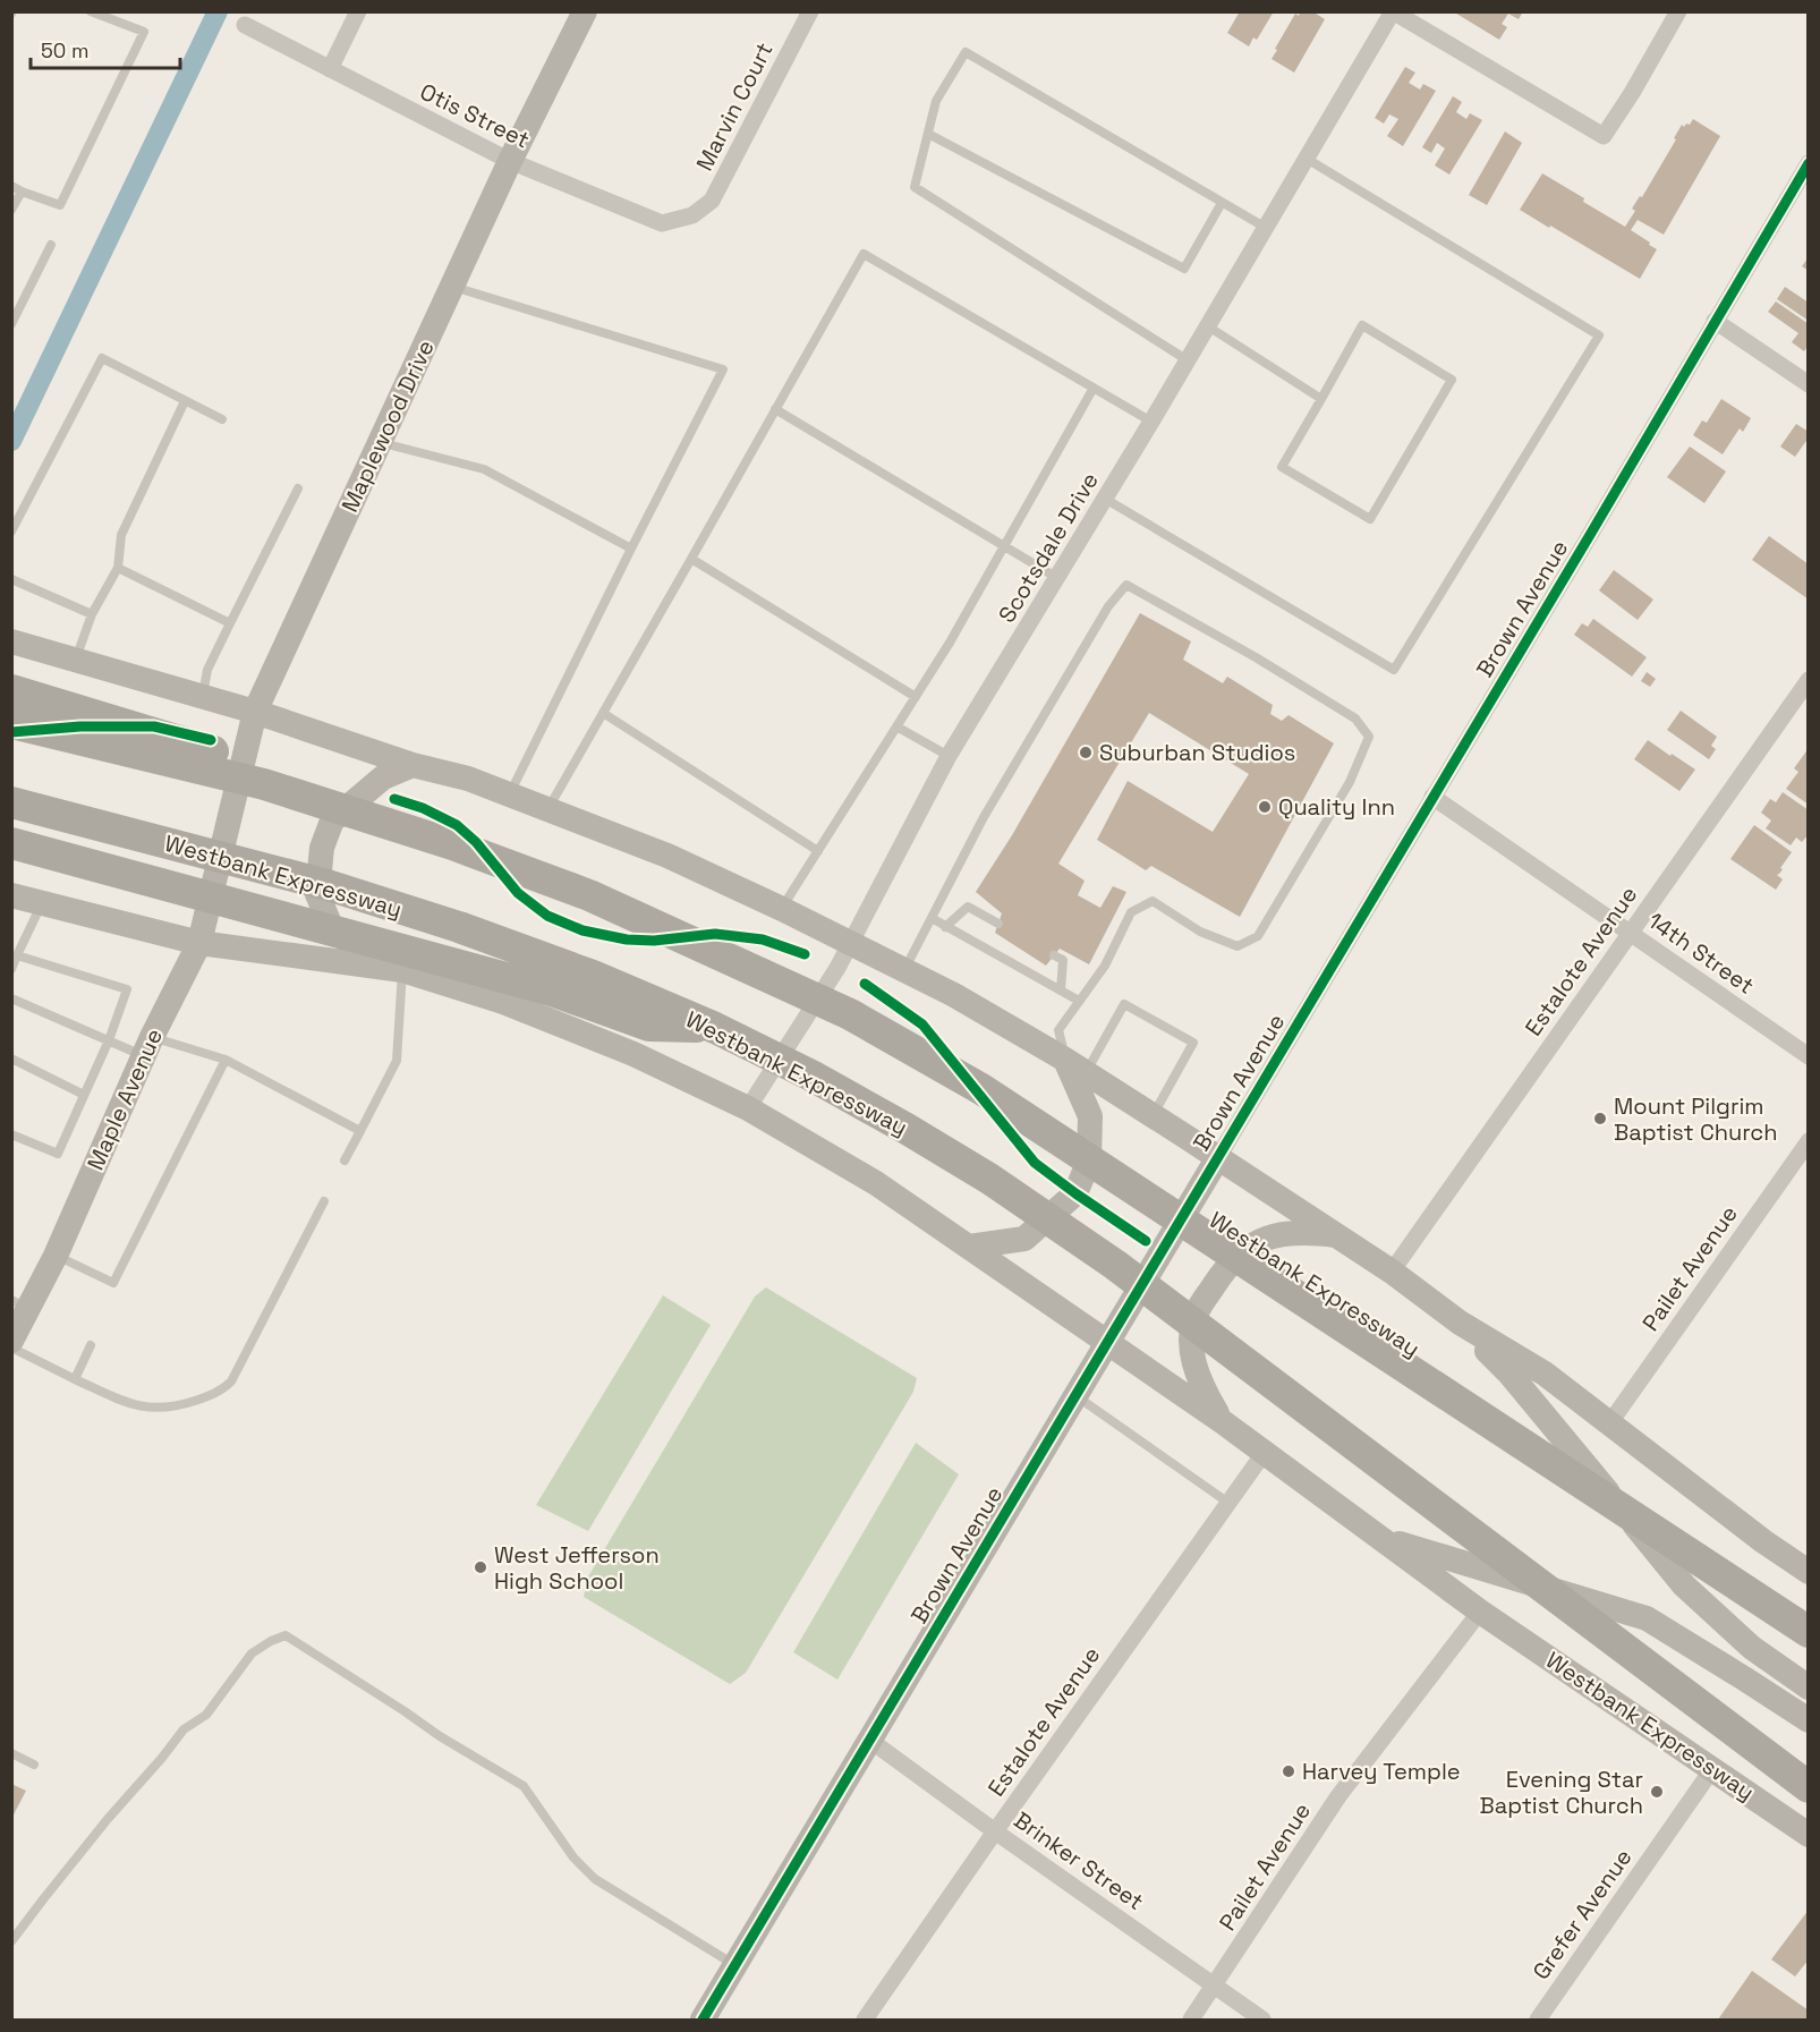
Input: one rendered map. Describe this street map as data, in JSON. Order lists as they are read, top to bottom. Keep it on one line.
{"streets":{"highway":["Westbank Expressway"],"main road":["Maplewood Drive","Brown Avenue","Maple Avenue"],"street":["Marvin Court","Otis Street","Scotsdale Drive","14th Street","Estalote Avenue","Pailet Avenue","Brinker Street","Grefer Avenue"]},"crossings":[["Marvin Court","Otis Street"],["Otis Street","Maplewood Drive"],["Maplewood Drive","Maple Avenue"],["Scotsdale Drive","Westbank Expressway"],["Brown Avenue","Westbank Expressway"],["Brown Avenue","14th Street"],["Brown Avenue","Brinker Street"],["Westbank Expressway","Estalote Avenue"],["Westbank Expressway","Maple Avenue"],["Westbank Expressway","Pailet Avenue"],["Westbank Expressway","Grefer Avenue"],["14th Street","Estalote Avenue"],["Estalote Avenue","Brinker Street"],["Pailet Avenue","Brinker Street"]],"places":["Suburban Studios","Quality Inn","Mount Pilgrim Baptist Church","West Jefferson High School","Harvey Temple","Evening Star Baptist Church"],"scale_bar":"50 m"}
